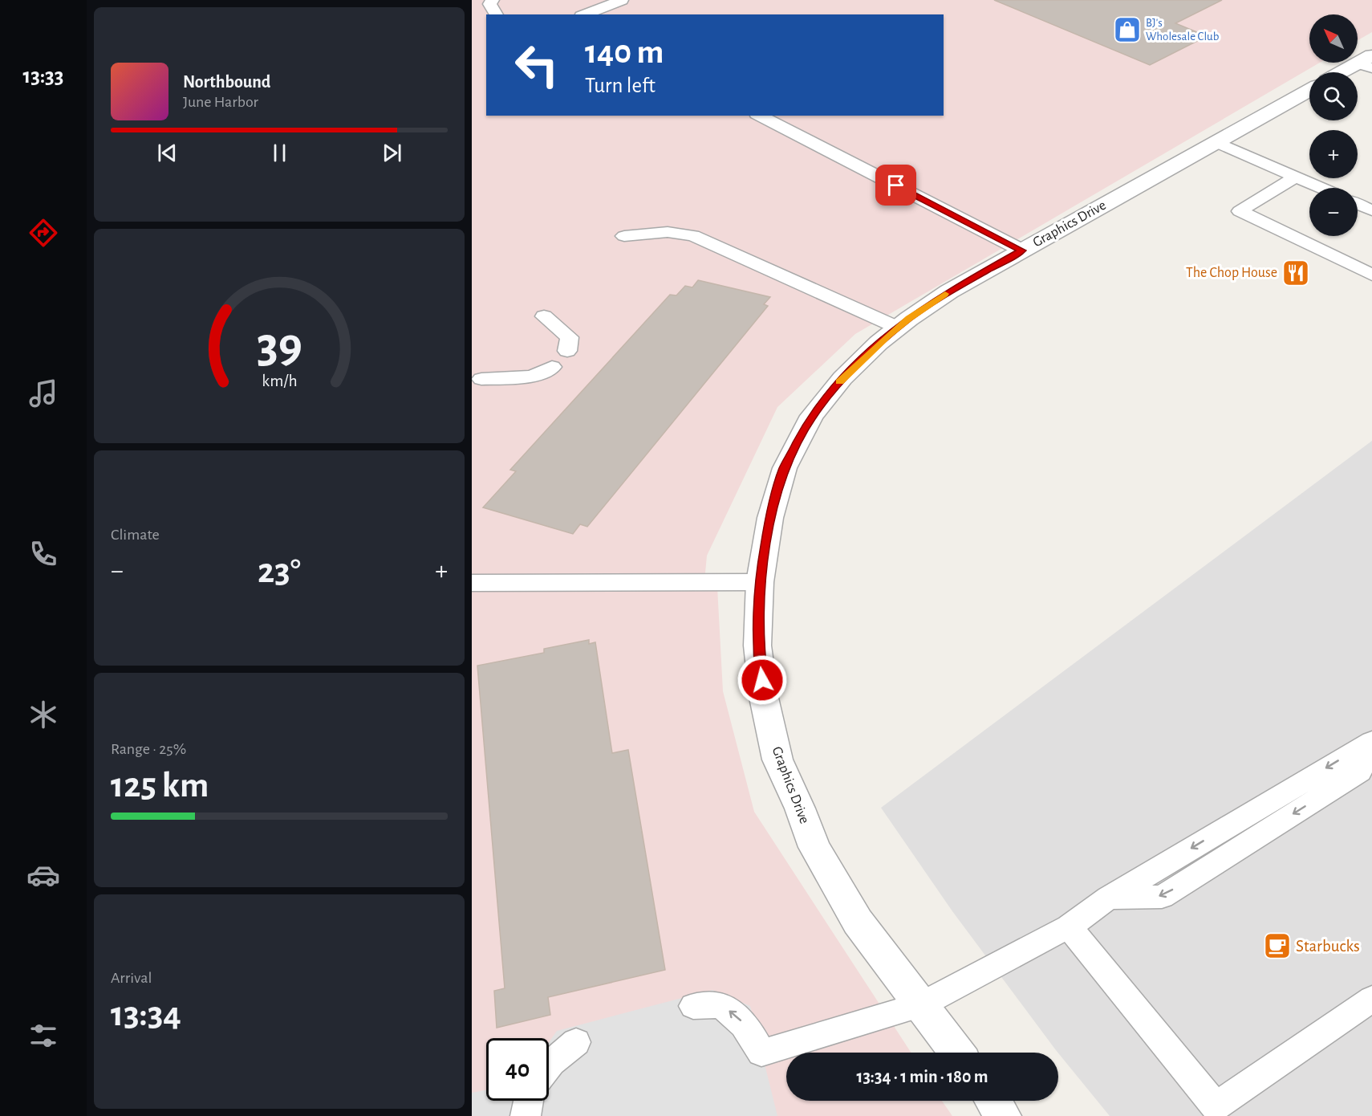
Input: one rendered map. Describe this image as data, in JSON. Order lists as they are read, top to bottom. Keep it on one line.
{"streets":{"street":["Graphics Drive"]},"places":{"shop":["BJ's Wholesale Club"],"restaurant":["The Chop House"],"cafe":["Starbucks"]},"north":"top left","page":{"tabs":"13:33","map_buttons":["+","−"],"turn":["140 m","Turn left"],"song":["Northbound","June Harbor"],"tile":["Climate",["Range · 25%","125 km"],["Arrival","13:34"]],"heat":["−","23°","+"],"limit":"40","trip":"13:34 · 1 min · 180 m","gauge":["39","km/h"]}}
